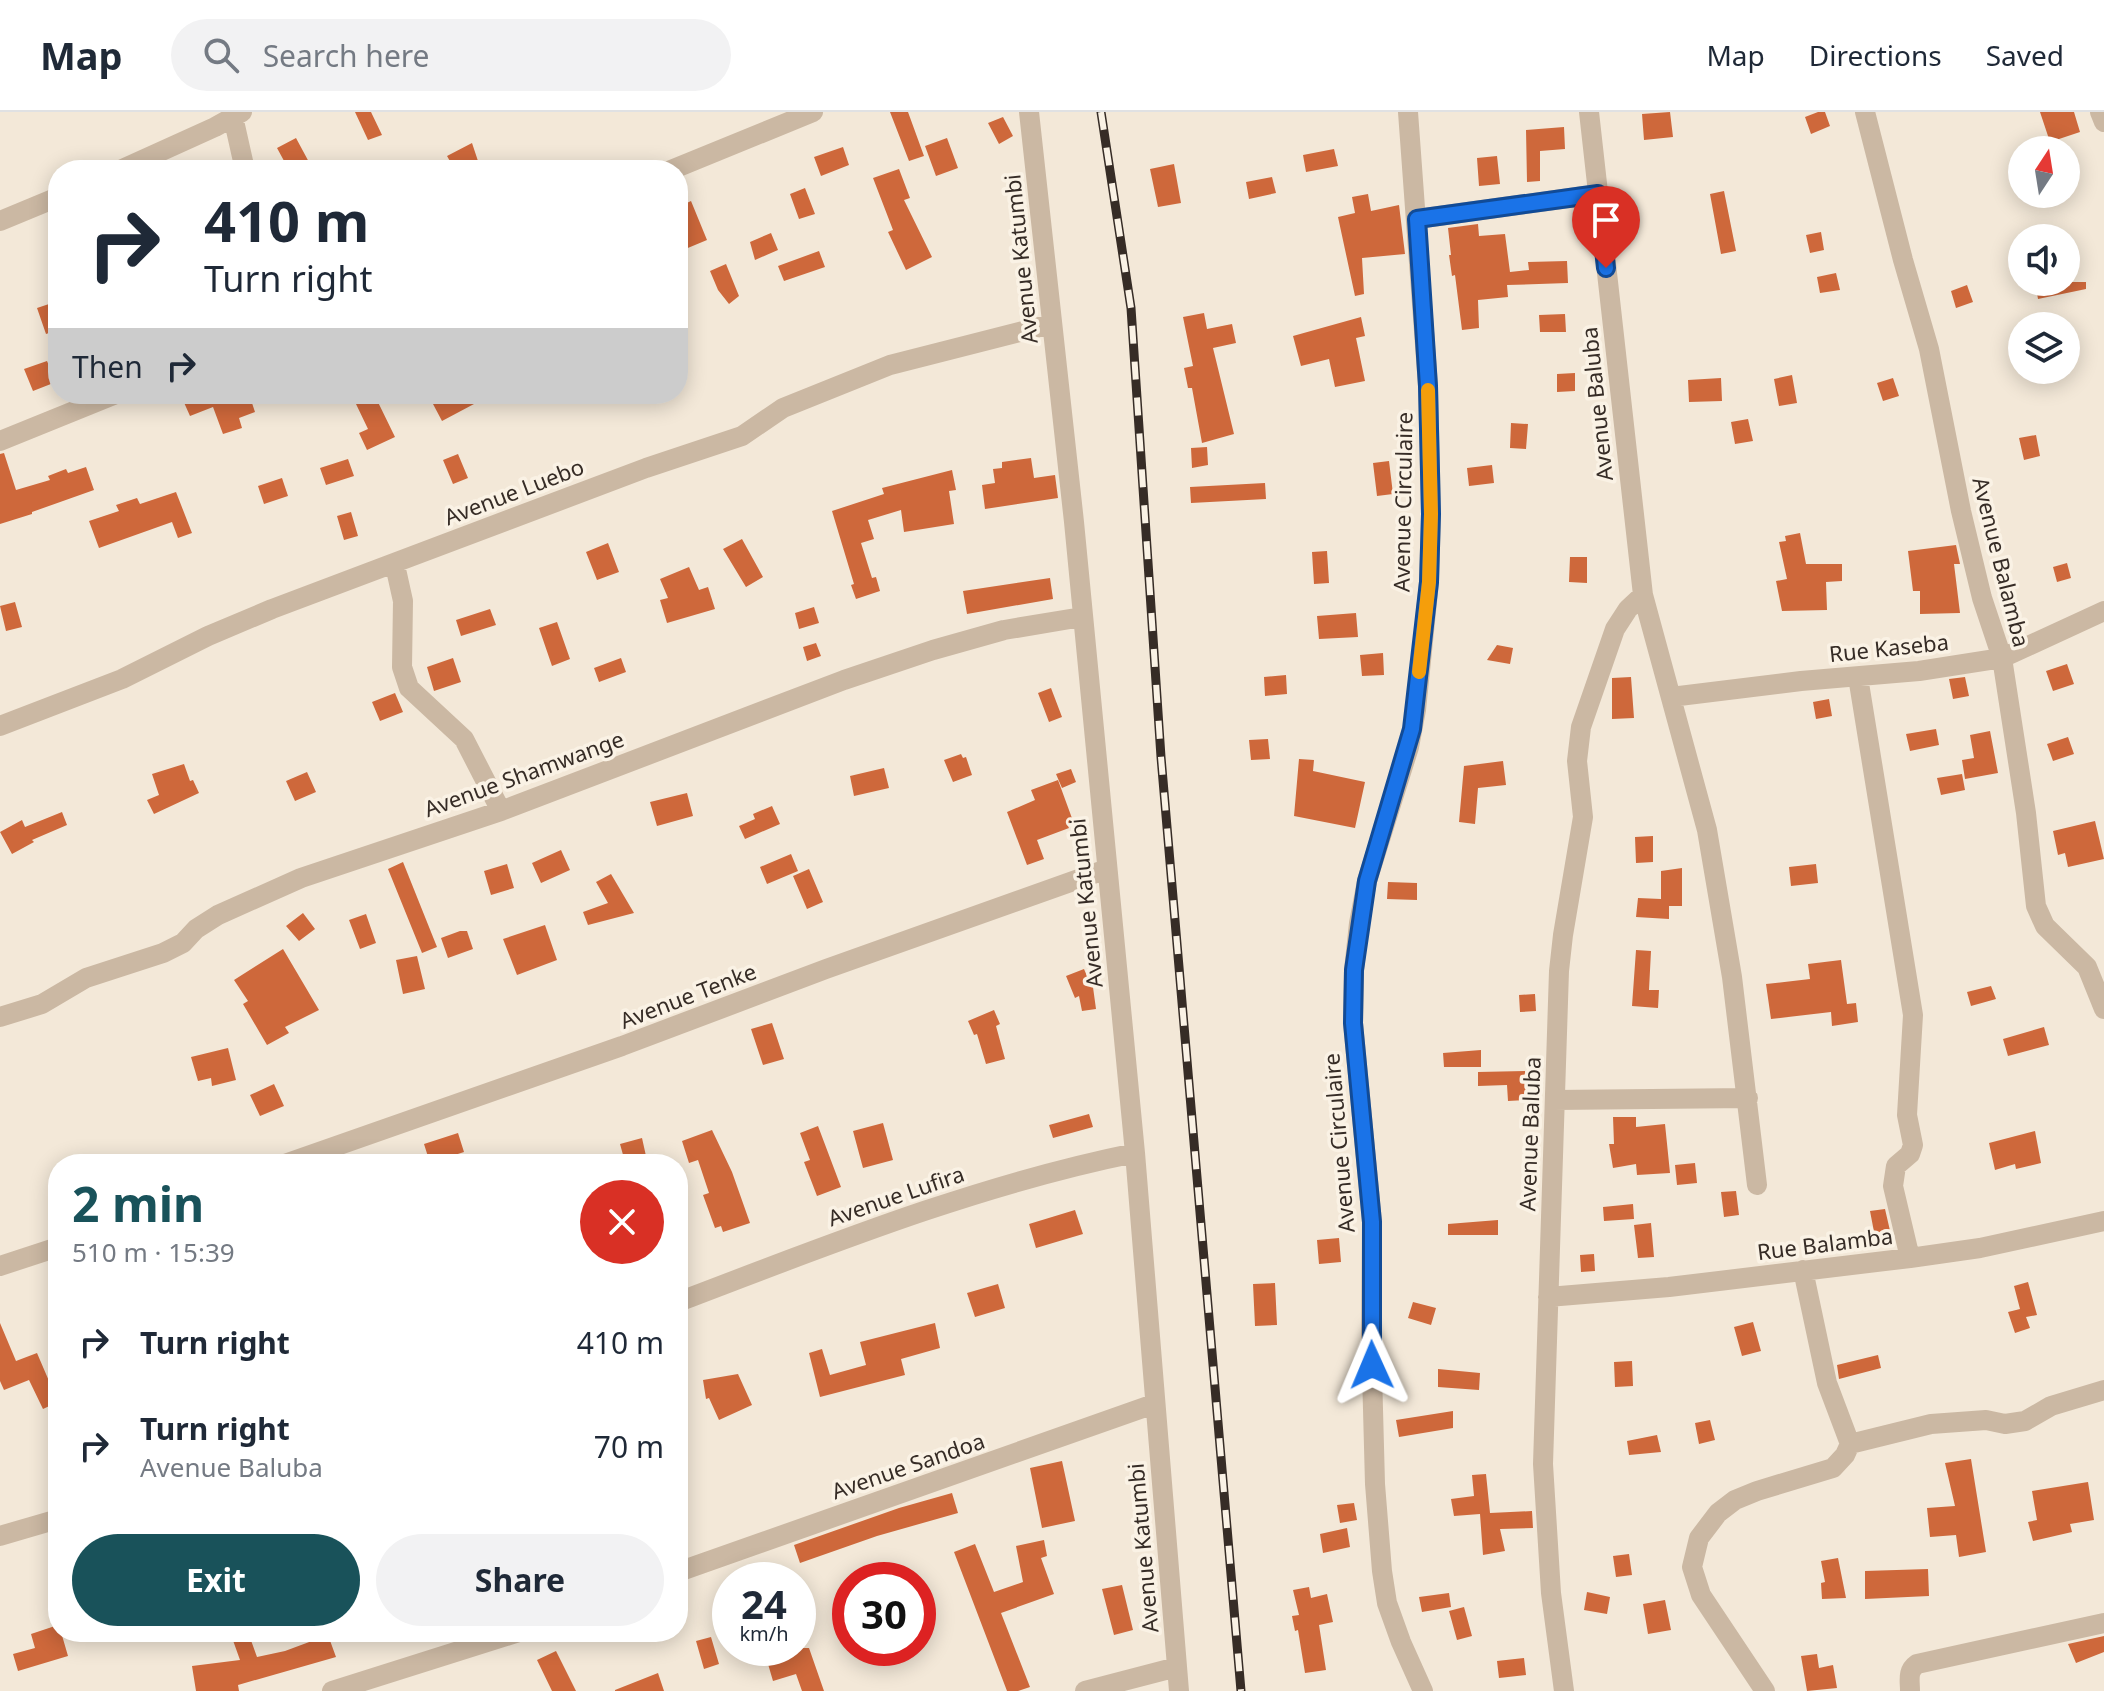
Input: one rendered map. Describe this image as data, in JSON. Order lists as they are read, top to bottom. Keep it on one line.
{"streets":{"street":["Avenue Katumbi","Avenue Baluba","Avenue Luebo","Avenue Circulaire","Avenue Balamba","Rue Kaseba","Avenue Shamwange","Avenue Tenke","Avenue Lufira","Rue Balamba","Avenue Sandoa"]},"crossings":[["Avenue Katumbi","Avenue Luebo"],["Avenue Katumbi","Avenue Shamwange"],["Avenue Katumbi","Avenue Tenke"],["Avenue Katumbi","Avenue Lufira"],["Avenue Katumbi","Avenue Sandoa"],["Avenue Baluba","Rue Kaseba"],["Avenue Baluba","Rue Balamba"],["Avenue Balamba","Rue Kaseba"]],"north":"top","page":{"header":"Map","search":"Search here","nav":["Map","Directions","Saved"],"turn":["410 m","Turn right"],"then":"Then","heading":["2 min","510 m · 15:39"],"list":[{"name":"Turn right","value":"410 m"},{"name":"Turn right","note":"Avenue Baluba","value":"70 m"}],"buttons":["Exit","Share"],"speed":"24 km/h","limit":"30"}}
